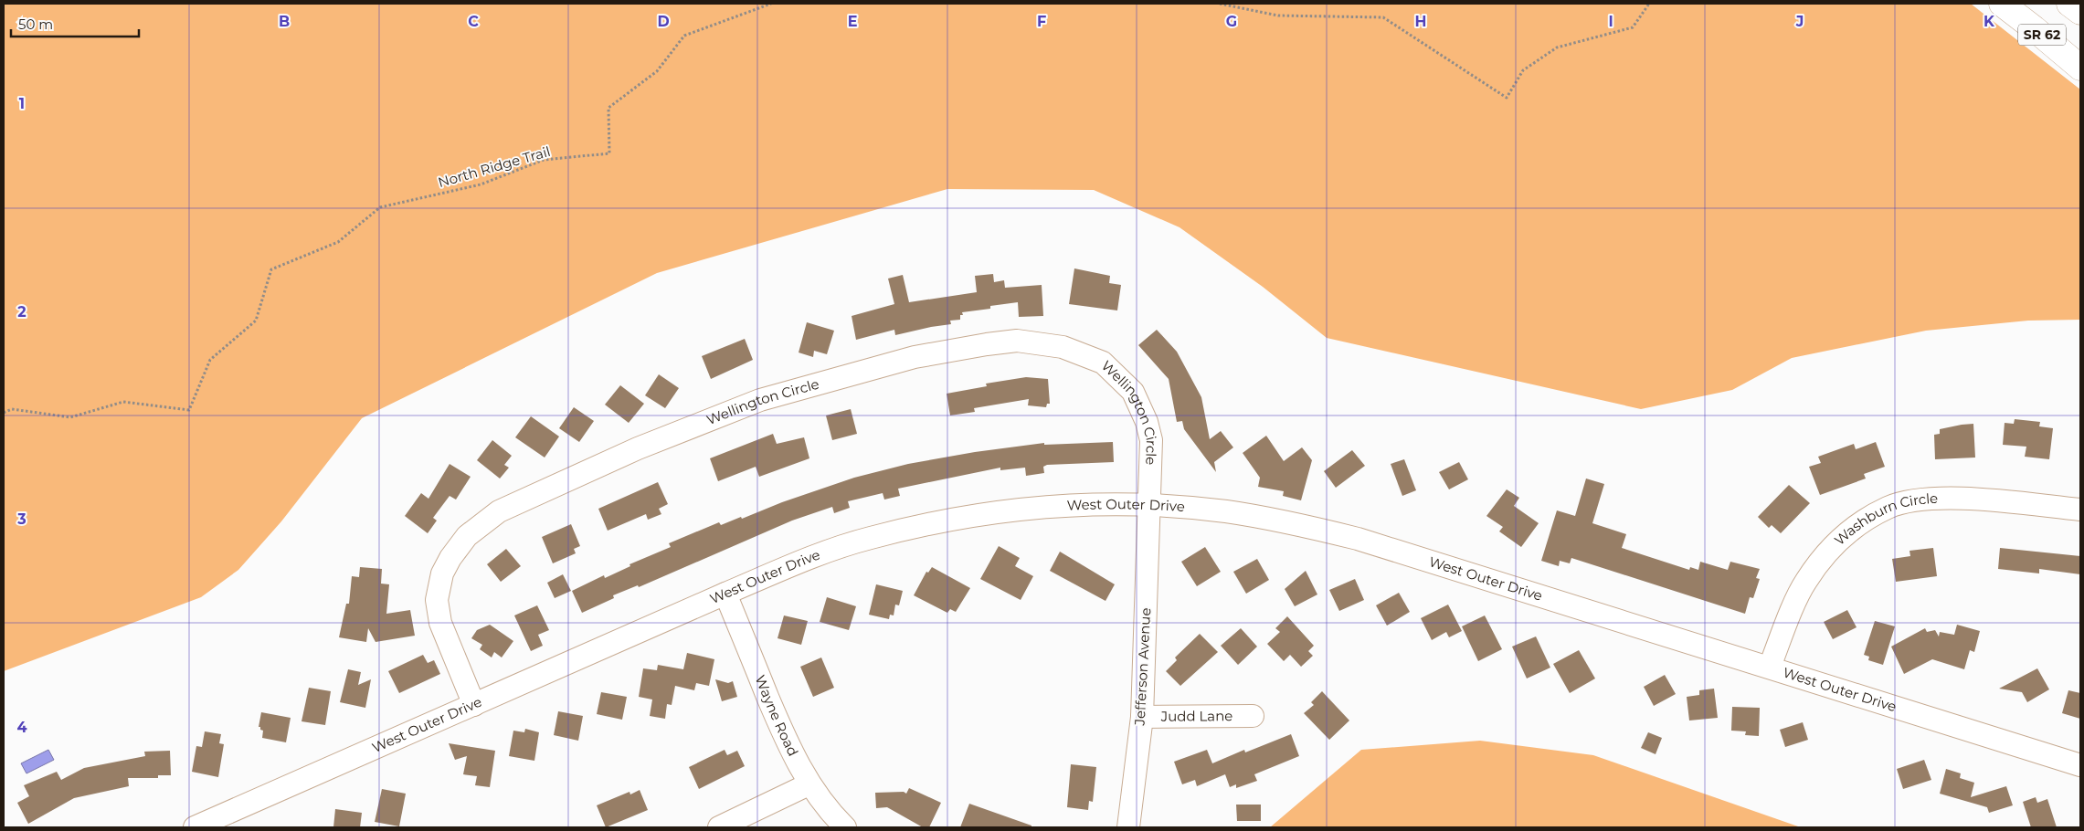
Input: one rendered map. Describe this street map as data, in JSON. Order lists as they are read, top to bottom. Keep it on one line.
{"streets":{"highway":["SR 62"],"street":["Wellington Circle","West Outer Drive","Washburn Circle","Jefferson Avenue","Wayne Road","Judd Lane"],"path":["North Ridge Trail"]},"crossings":[["Wellington Circle","West Outer Drive"],["Wellington Circle","Jefferson Avenue"],["West Outer Drive","Washburn Circle"],["West Outer Drive","Jefferson Avenue"],["West Outer Drive","Wayne Road"],["Jefferson Avenue","Judd Lane"]],"scale_bar":"50 m","grid":{"columns":["B","C","D","E","F","G","H","I","J","K"],"rows":["1","2","3","4"]}}
